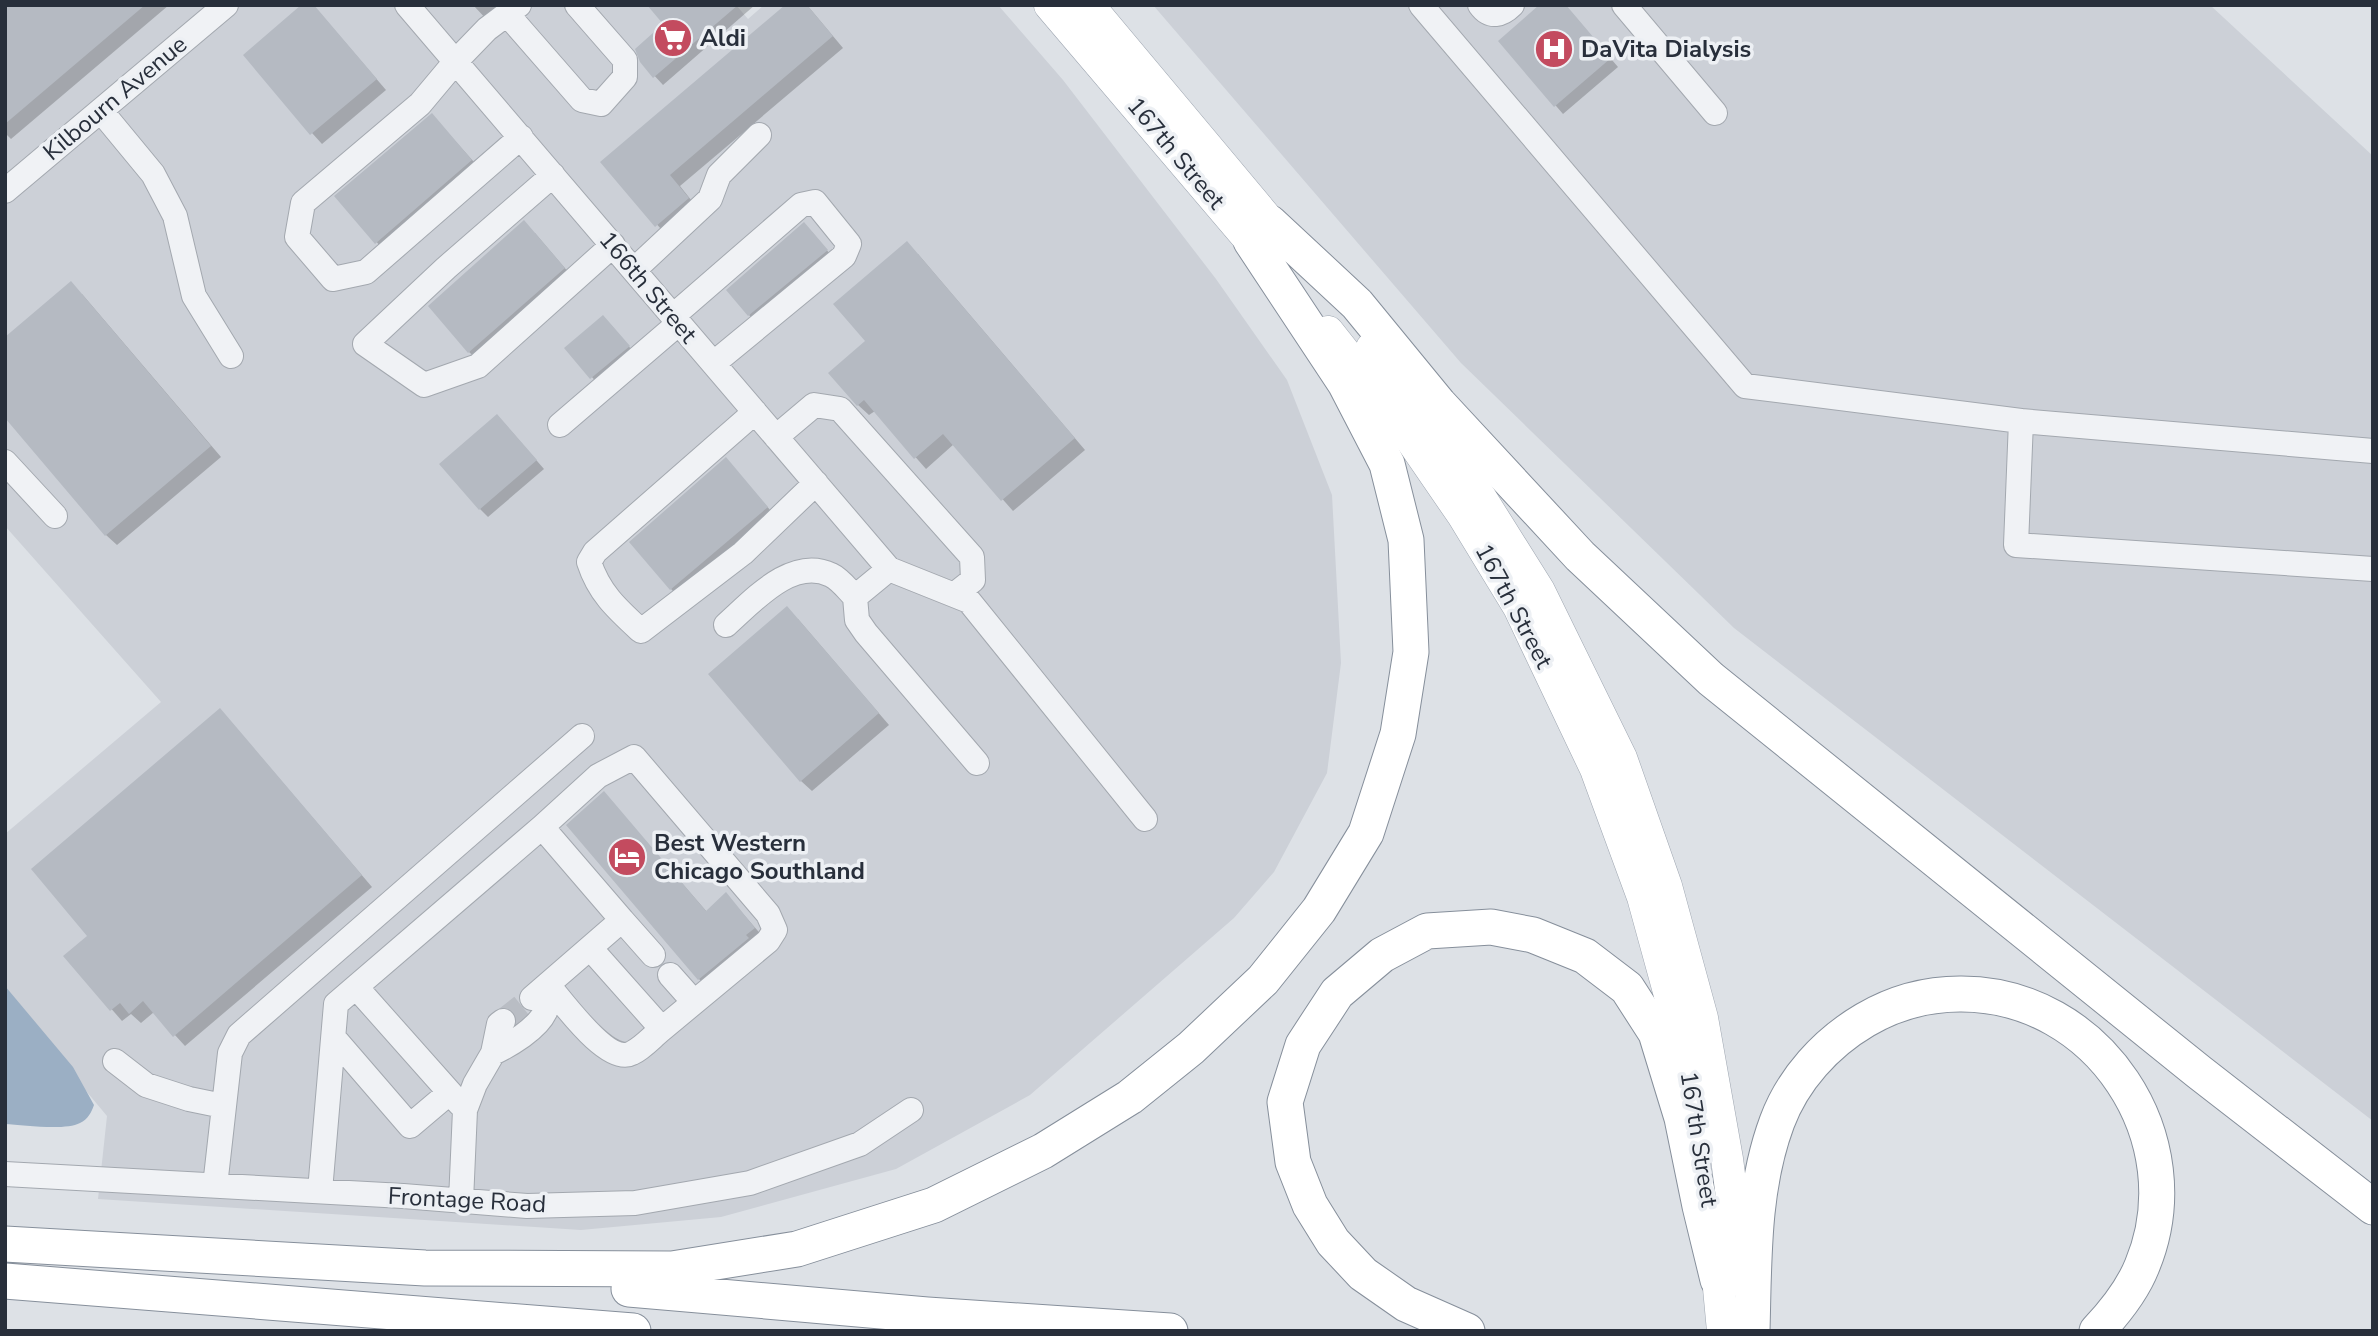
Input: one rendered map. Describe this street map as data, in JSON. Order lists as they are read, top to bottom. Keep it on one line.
{"streets":{"main road":["167th Street"],"street":["Kilbourn Avenue","166th Street","Frontage Road"]},"places":{"supermarket":["Aldi"],"hospital":["DaVita Dialysis"],"hotel":["Best Western Chicago Southland"]}}
